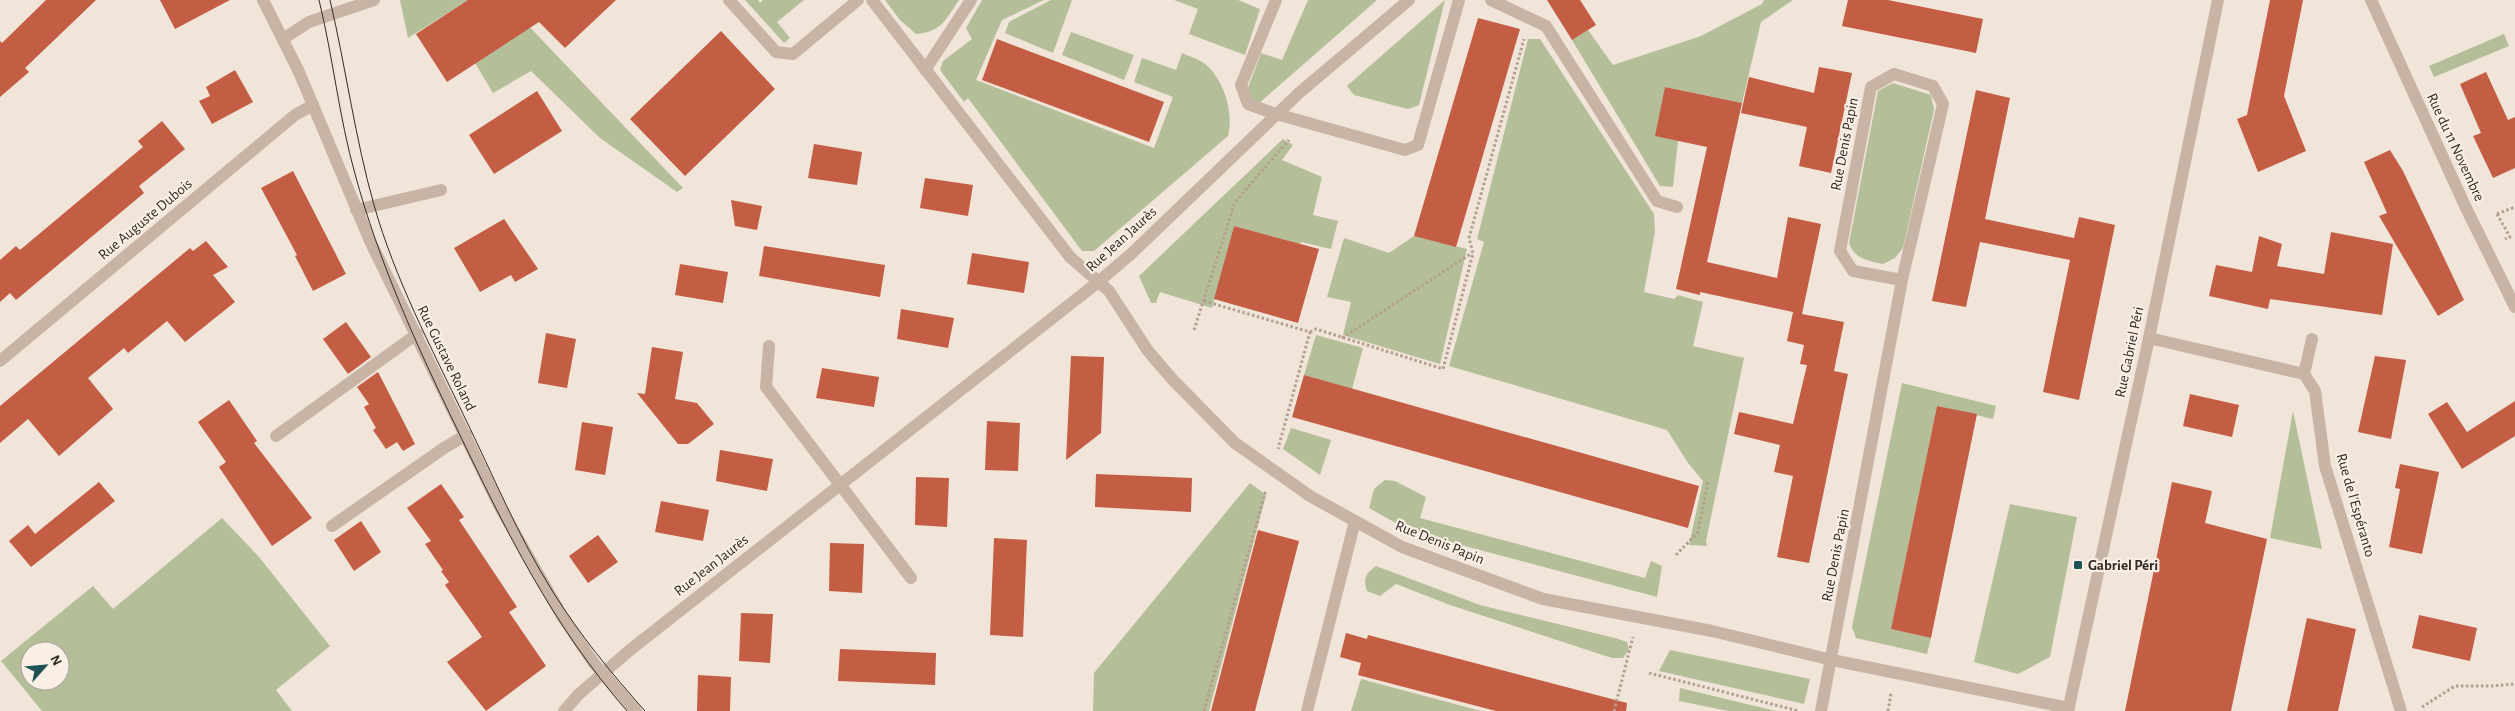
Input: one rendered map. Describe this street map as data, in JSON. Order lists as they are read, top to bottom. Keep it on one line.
{"streets":{"street":["Rue Denis Papin","Rue du 11 Novembre","Rue Auguste Dubois","Rue Jean Jaurès","Rue Gabriel Péri","Rue Gustave Roland","Rue de l'Espéranto"]},"crossings":[["Rue Denis Papin","Rue Jean Jaurès"],["Rue Denis Papin","Rue Gabriel Péri"],["Rue Auguste Dubois","Rue Gustave Roland"],["Rue Jean Jaurès","Rue Gustave Roland"]],"places":{"transit":["Gabriel Péri"]},"north":"top right"}
